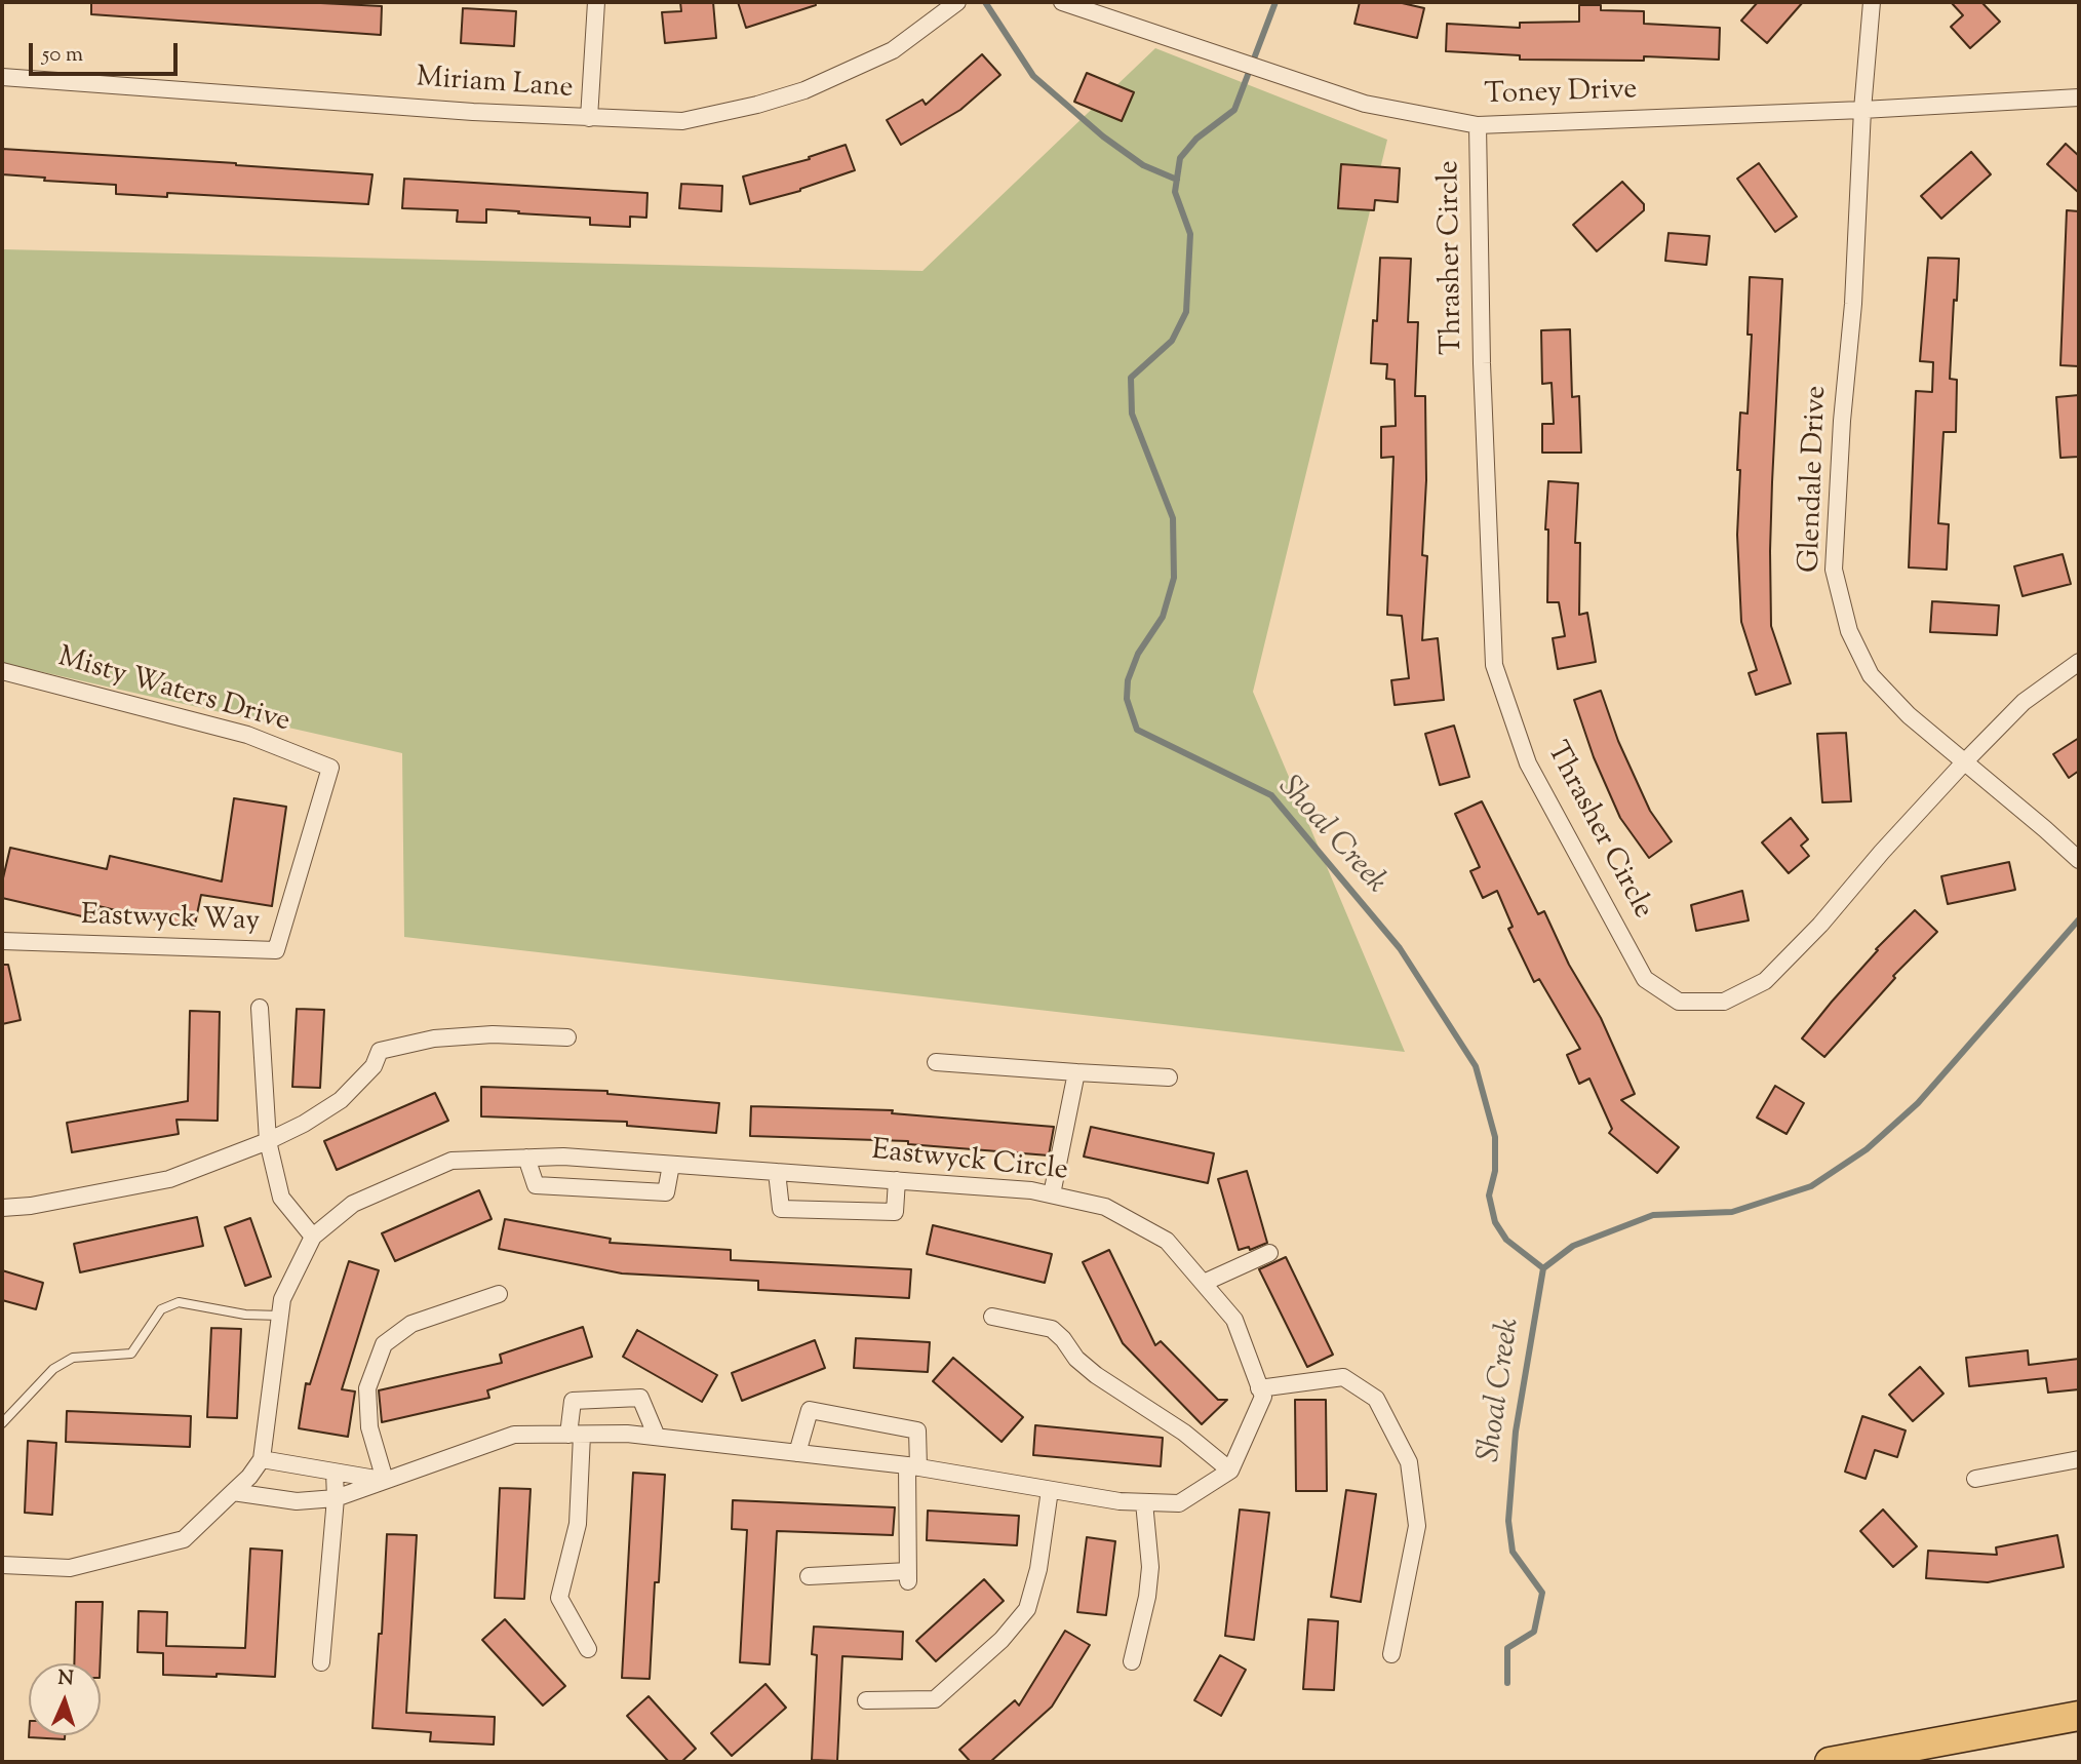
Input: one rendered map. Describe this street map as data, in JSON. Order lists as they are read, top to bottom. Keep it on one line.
{"streets":{"street":["Miriam Lane","Toney Drive","Thrasher Circle","Glendale Drive","Misty Waters Drive","Eastwyck Way","Eastwyck Circle"]},"crossings":[["Toney Drive","Thrasher Circle"],["Toney Drive","Glendale Drive"],["Thrasher Circle","Glendale Drive"],["Misty Waters Drive","Eastwyck Way"]],"water":["Shoal Creek"],"scale_bar":"50 m","north":"top"}
